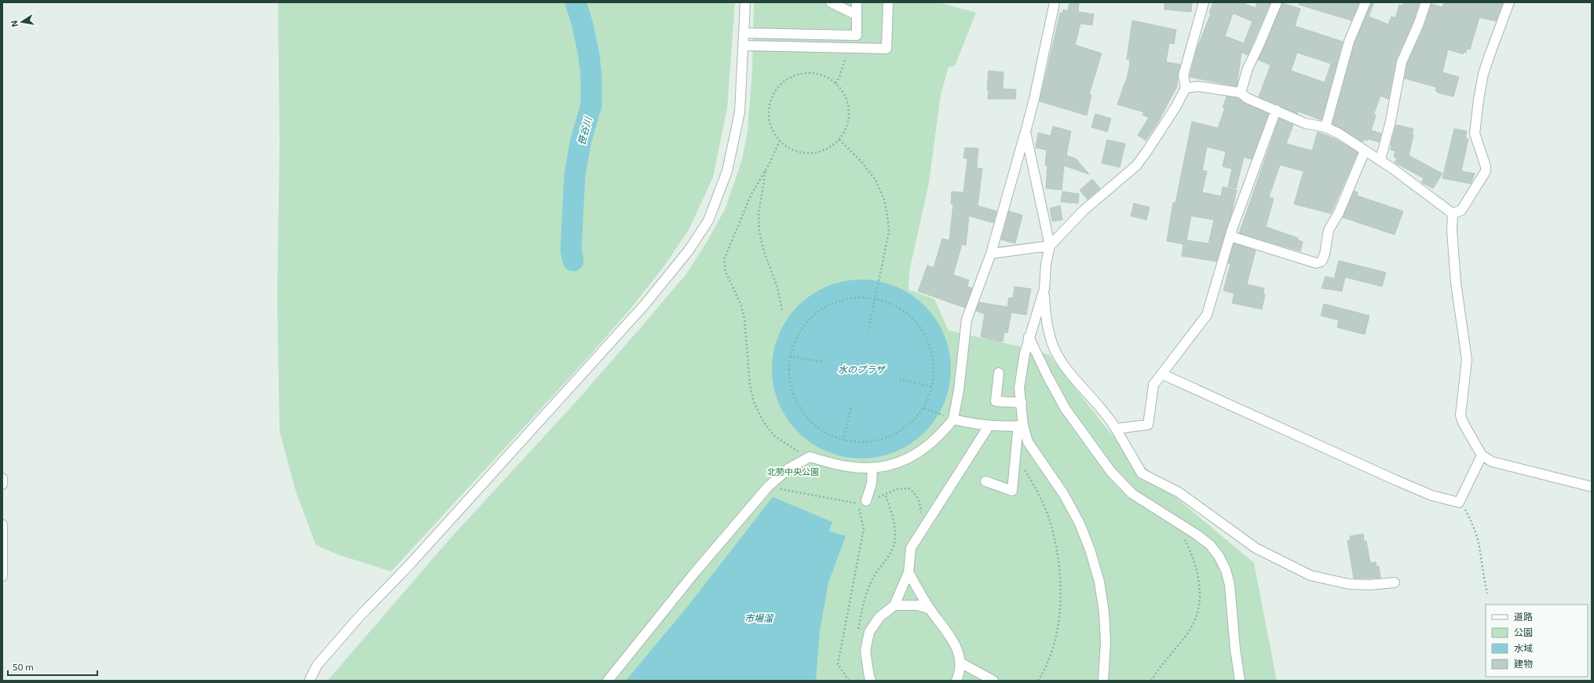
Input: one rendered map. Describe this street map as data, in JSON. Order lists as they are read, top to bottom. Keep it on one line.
{"water":["笹谷川","水のプラザ","市場溜"],"parks":["北勢中央公園"],"legend":["道路","公園","水域","建物"],"scale_bar":"50 m","north":"left"}
